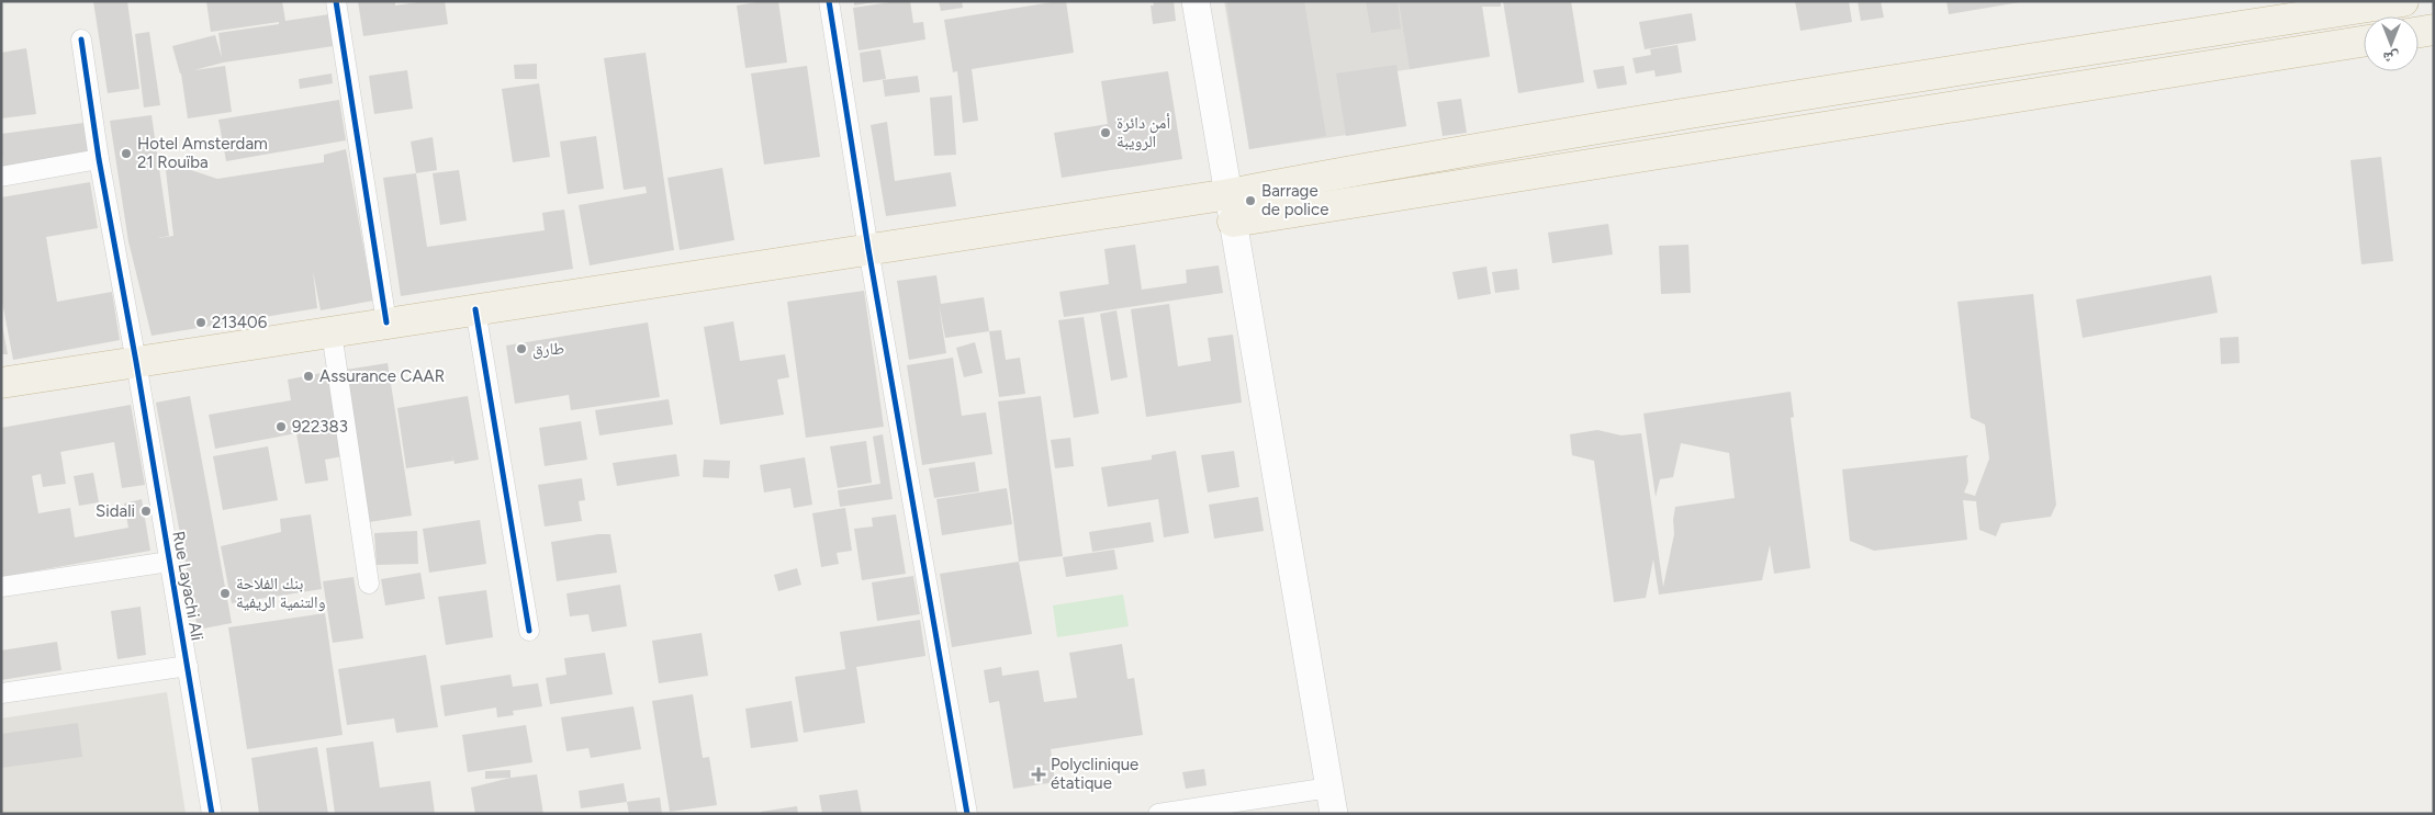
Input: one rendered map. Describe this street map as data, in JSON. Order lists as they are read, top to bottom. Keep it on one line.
{"streets":{"street":["Rue Layachi Ali"]},"places":{"other":["أمن دائرة الرويبة","Hotel Amsterdam 21 Rouïba","Barrage de police","213406","طارق","Assurance CAAR","922383","Sidali","بنك الفلاحة والتنمية الريفية"],"health":["Polyclinique étatique"]},"north":"bottom"}
